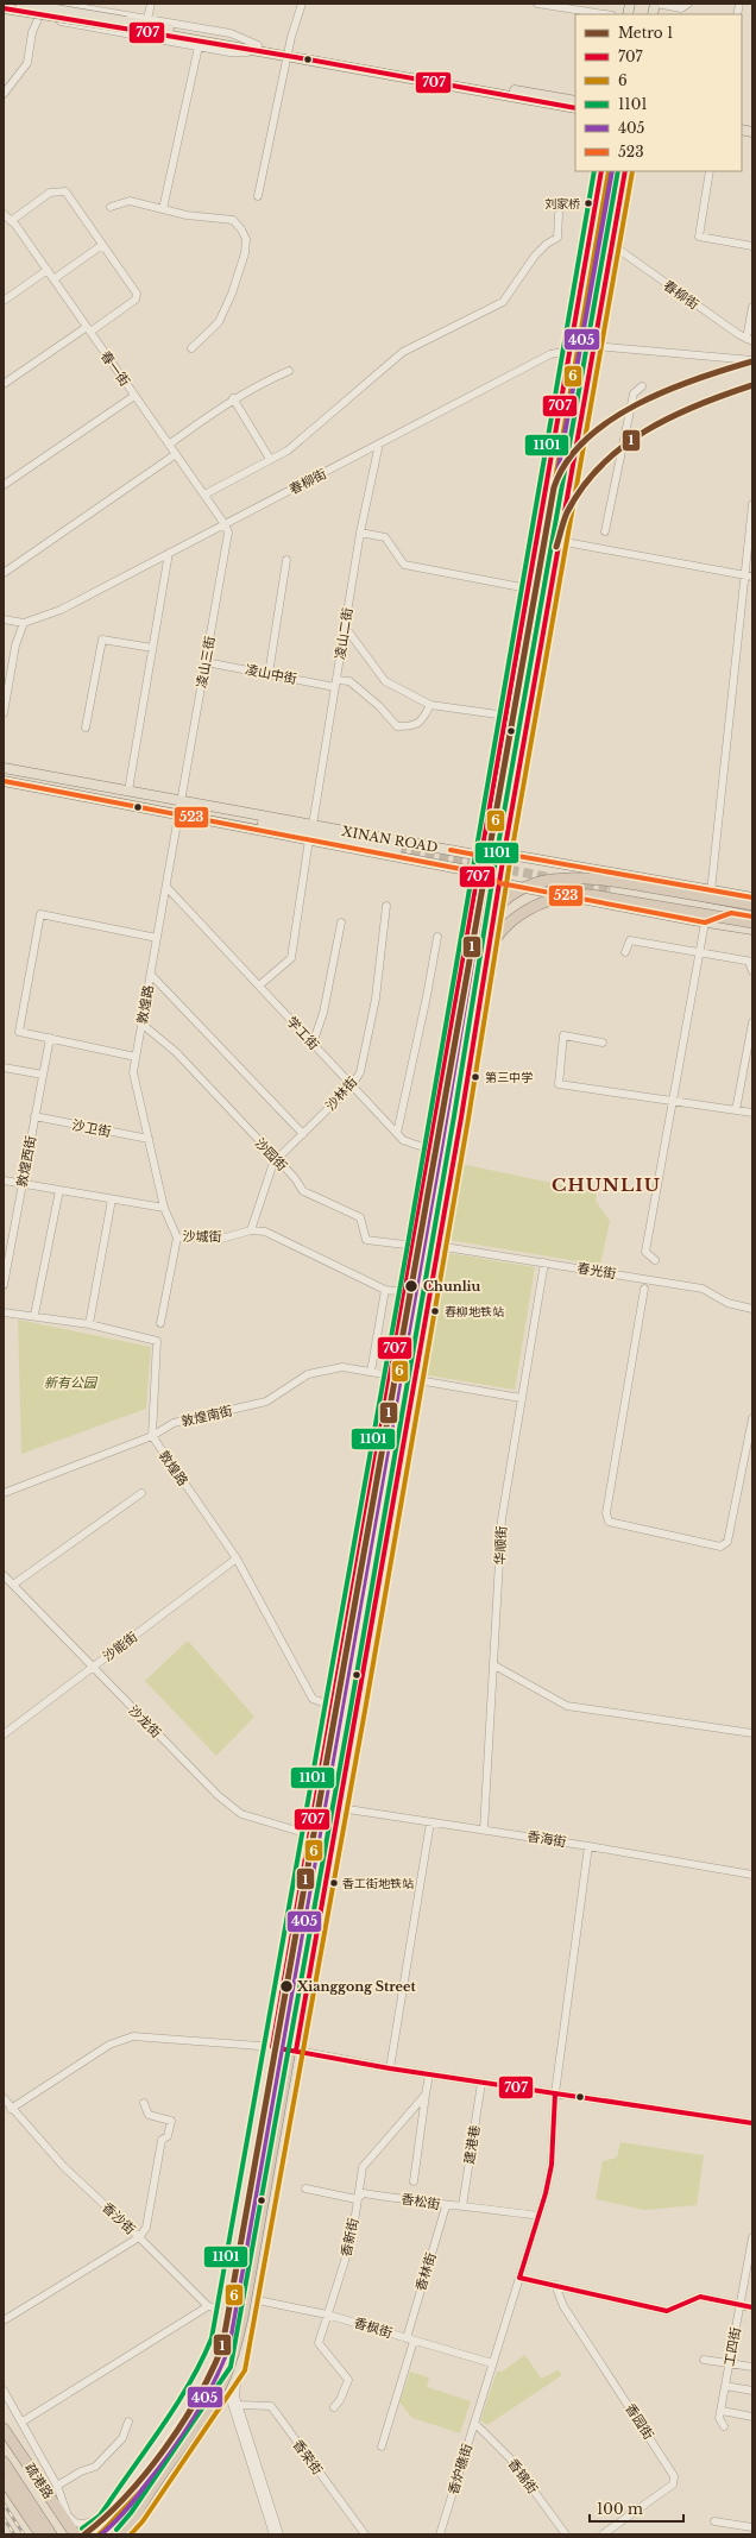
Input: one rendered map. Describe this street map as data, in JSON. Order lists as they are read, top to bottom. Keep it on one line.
{"streets":{"highway":["疏港路"],"main road":["XINAN ROAD"],"street":["春柳街","春一街","凌山二街","凌山三街","凌山中街","敦煌路","学工街","沙林街","沙卫街","沙园街","敦煌西街","沙城街","春光街","敦煌南街","华顺街","沙能街","沙龙街","香海街","建港巷","香松街","香沙街","香新街","香林街","香枫街","工四街","香园街","香荣街","香炉礁街","香锦街"]},"crossings":[["春柳街","春一街"],["春柳街","凌山二街"],["春柳街","凌山三街"],["春一街","凌山三街"],["凌山二街","凌山中街"],["凌山二街","XINAN ROAD"],["凌山三街","凌山中街"],["凌山三街","XINAN ROAD"],["凌山三街","敦煌路"],["XINAN ROAD","敦煌路"],["敦煌路","学工街"],["敦煌路","沙卫街"],["敦煌路","沙园街"],["敦煌路","沙城街"],["敦煌路","敦煌南街"],["敦煌路","沙能街"],["学工街","沙林街"],["沙林街","沙园街"],["沙林街","沙城街"],["沙卫街","敦煌西街"],["春光街","华顺街"],["敦煌南街","华顺街"],["华顺街","香海街"],["沙能街","沙龙街"],["香海街","香炉礁街"],["建港巷","香松街"],["香松街","香新街"],["香松街","香林街"],["香松街","香炉礁街"],["香新街","香枫街"],["香林街","香枫街"],["香枫街","香炉礁街"],["香炉礁街","香锦街"]],"districts":["CHUNLIU"],"parks":["新有公园"],"places":["刘家桥","第三中学","Chunliu","春柳地铁站","香工街地铁站","Xianggong Street"],"lines":["transit line 707","transit line 6","transit line 1101","transit line 405","metro line 1","transit line 523"],"legend":["Metro 1","707","6","1101","405","523"],"scale_bar":"100 m"}
